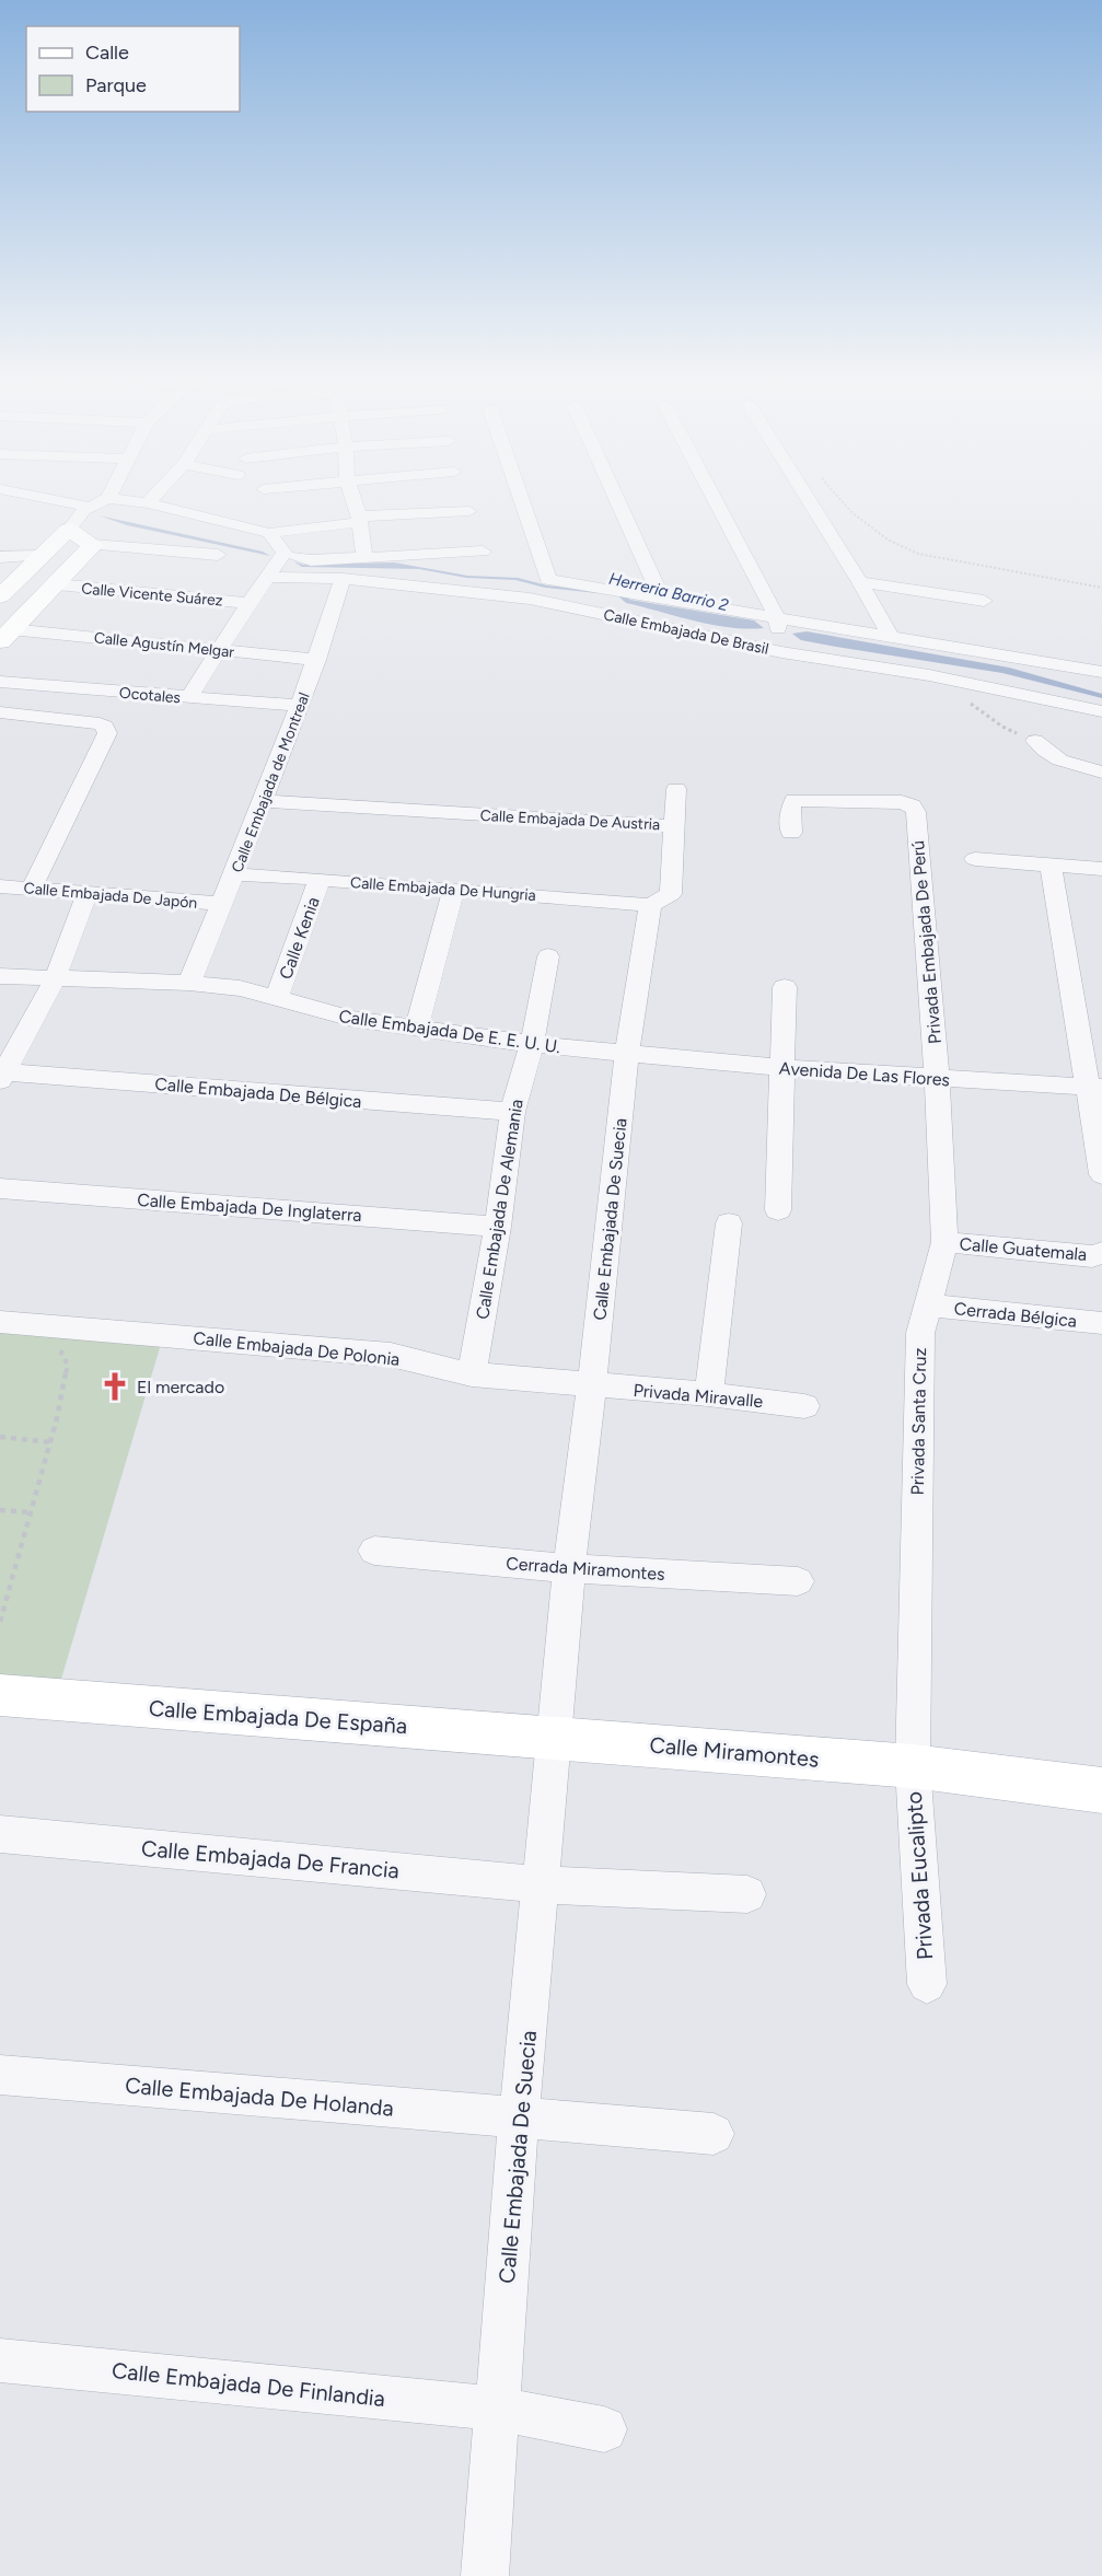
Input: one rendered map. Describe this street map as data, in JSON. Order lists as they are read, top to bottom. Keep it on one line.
{"streets":{"street":["Calle Vicente Suárez","Calle Embajada De Brasil","Calle Agustín Melgar","Ocotales","Calle Embajada de Montreal","Calle Embajada De Austria","Calle Embajada De Hungria","Calle Embajada De Japón","Calle Kenia","Privada Embajada De Perú","Calle Embajada De E. E. U. U.","Avenida De Las Flores","Calle Embajada De Bélgica","Calle Embajada De Inglaterra","Calle Embajada De Alemania","Calle Embajada De Suecia","Calle Guatemala","Cerrada Bélgica","Calle Embajada De Polonia","Privada Miravalle","Privada Santa Cruz","Cerrada Miramontes","Calle Embajada De España","Calle Miramontes","Calle Embajada De Francia","Privada Eucalipto","Calle Embajada De Holanda","Calle Embajada De Finlandia"]},"crossings":[["Calle Embajada De Brasil","Calle Embajada de Montreal"],["Calle Agustín Melgar","Calle Embajada de Montreal"],["Ocotales","Calle Embajada de Montreal"],["Calle Embajada de Montreal","Calle Embajada De Austria"],["Calle Embajada de Montreal","Calle Embajada De Hungria"],["Calle Embajada de Montreal","Calle Embajada De Japón"],["Calle Embajada de Montreal","Calle Embajada De E. E. U. U."],["Calle Embajada De Austria","Calle Embajada De Hungria"],["Calle Embajada De Hungria","Calle Kenia"],["Calle Kenia","Calle Embajada De E. E. U. U."],["Privada Embajada De Perú","Avenida De Las Flores"],["Privada Embajada De Perú","Privada Santa Cruz"],["Calle Embajada De E. E. U. U.","Avenida De Las Flores"],["Calle Embajada De E. E. U. U.","Calle Embajada De Alemania"],["Calle Embajada De E. E. U. U.","Calle Embajada De Suecia"],["Avenida De Las Flores","Calle Embajada De Suecia"],["Avenida De Las Flores","Privada Santa Cruz"],["Calle Embajada De Bélgica","Calle Embajada De Alemania"],["Calle Embajada De Inglaterra","Calle Embajada De Alemania"],["Calle Embajada De Alemania","Calle Embajada De Polonia"],["Calle Embajada De Suecia","Calle Embajada De Polonia"],["Calle Embajada De Suecia","Privada Miravalle"],["Calle Embajada De Suecia","Cerrada Miramontes"],["Calle Embajada De Suecia","Calle Embajada De España"],["Calle Embajada De Suecia","Calle Miramontes"],["Calle Embajada De Suecia","Calle Embajada De Francia"],["Calle Embajada De Suecia","Calle Embajada De Holanda"],["Calle Embajada De Suecia","Calle Embajada De Finlandia"],["Calle Guatemala","Privada Santa Cruz"],["Cerrada Bélgica","Privada Santa Cruz"],["Calle Embajada De Polonia","Privada Miravalle"],["Privada Santa Cruz","Calle Miramontes"],["Privada Santa Cruz","Privada Eucalipto"],["Calle Embajada De España","Calle Miramontes"],["Calle Miramontes","Privada Eucalipto"]],"water":["Herreria Barrio 2"],"places":{"church":["El mercado"]},"legend":["Calle","Parque"]}
